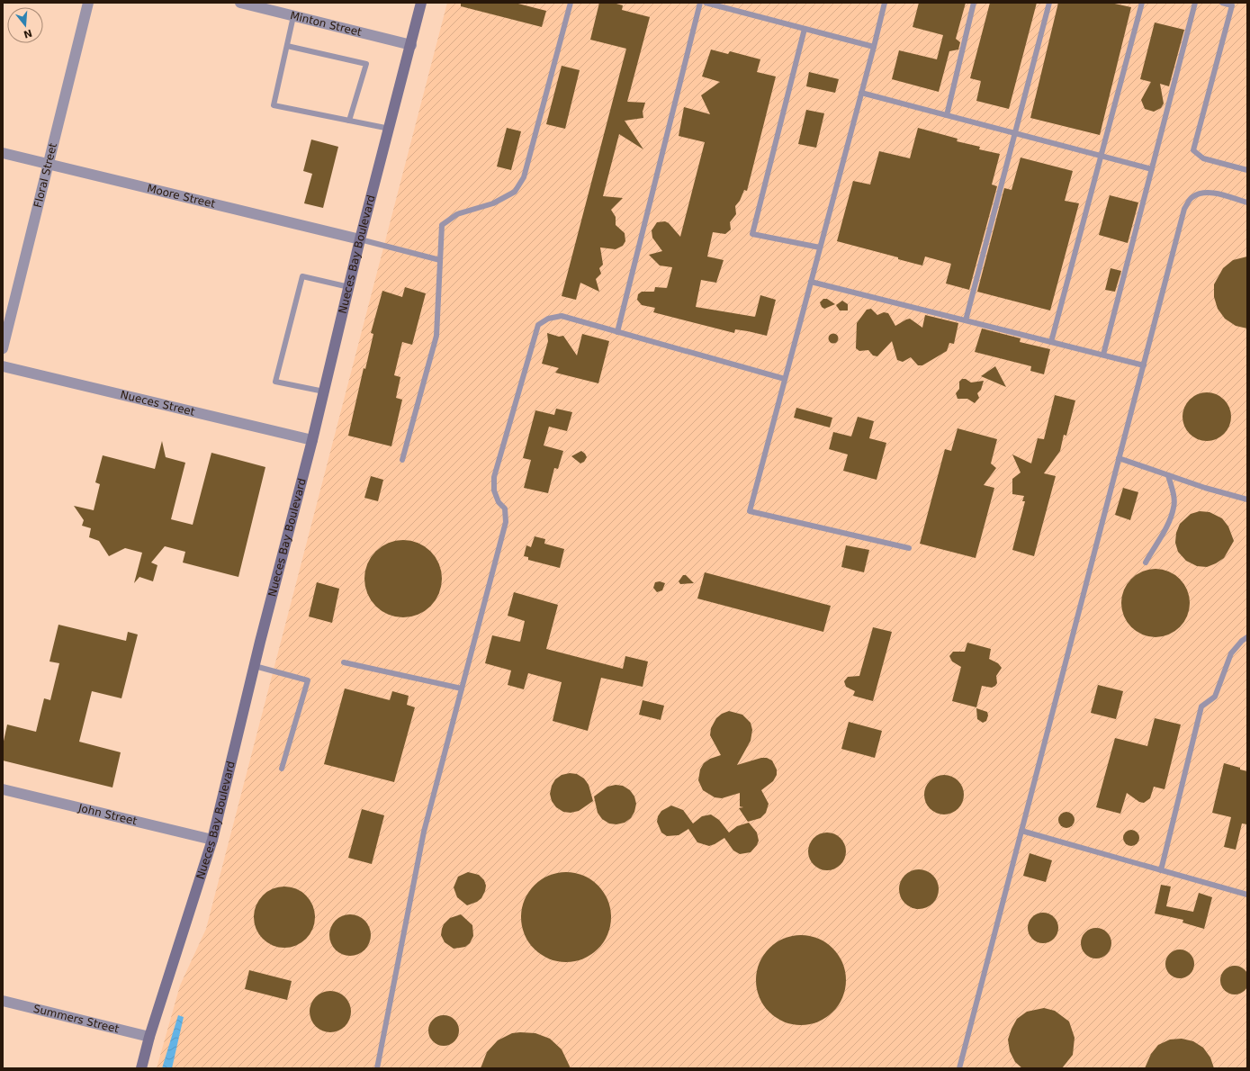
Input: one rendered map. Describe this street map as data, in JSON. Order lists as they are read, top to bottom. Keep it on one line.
{"streets":{"street":["Minton Street","Floral Street","Moore Street","Nueces Bay Boulevard","Nueces Street","John Street","Summers Street"]},"crossings":[["Minton Street","Nueces Bay Boulevard"],["Floral Street","Moore Street"],["Moore Street","Nueces Bay Boulevard"],["Nueces Bay Boulevard","Nueces Street"],["Nueces Bay Boulevard","John Street"],["Nueces Bay Boulevard","Summers Street"]],"north":"bottom"}
